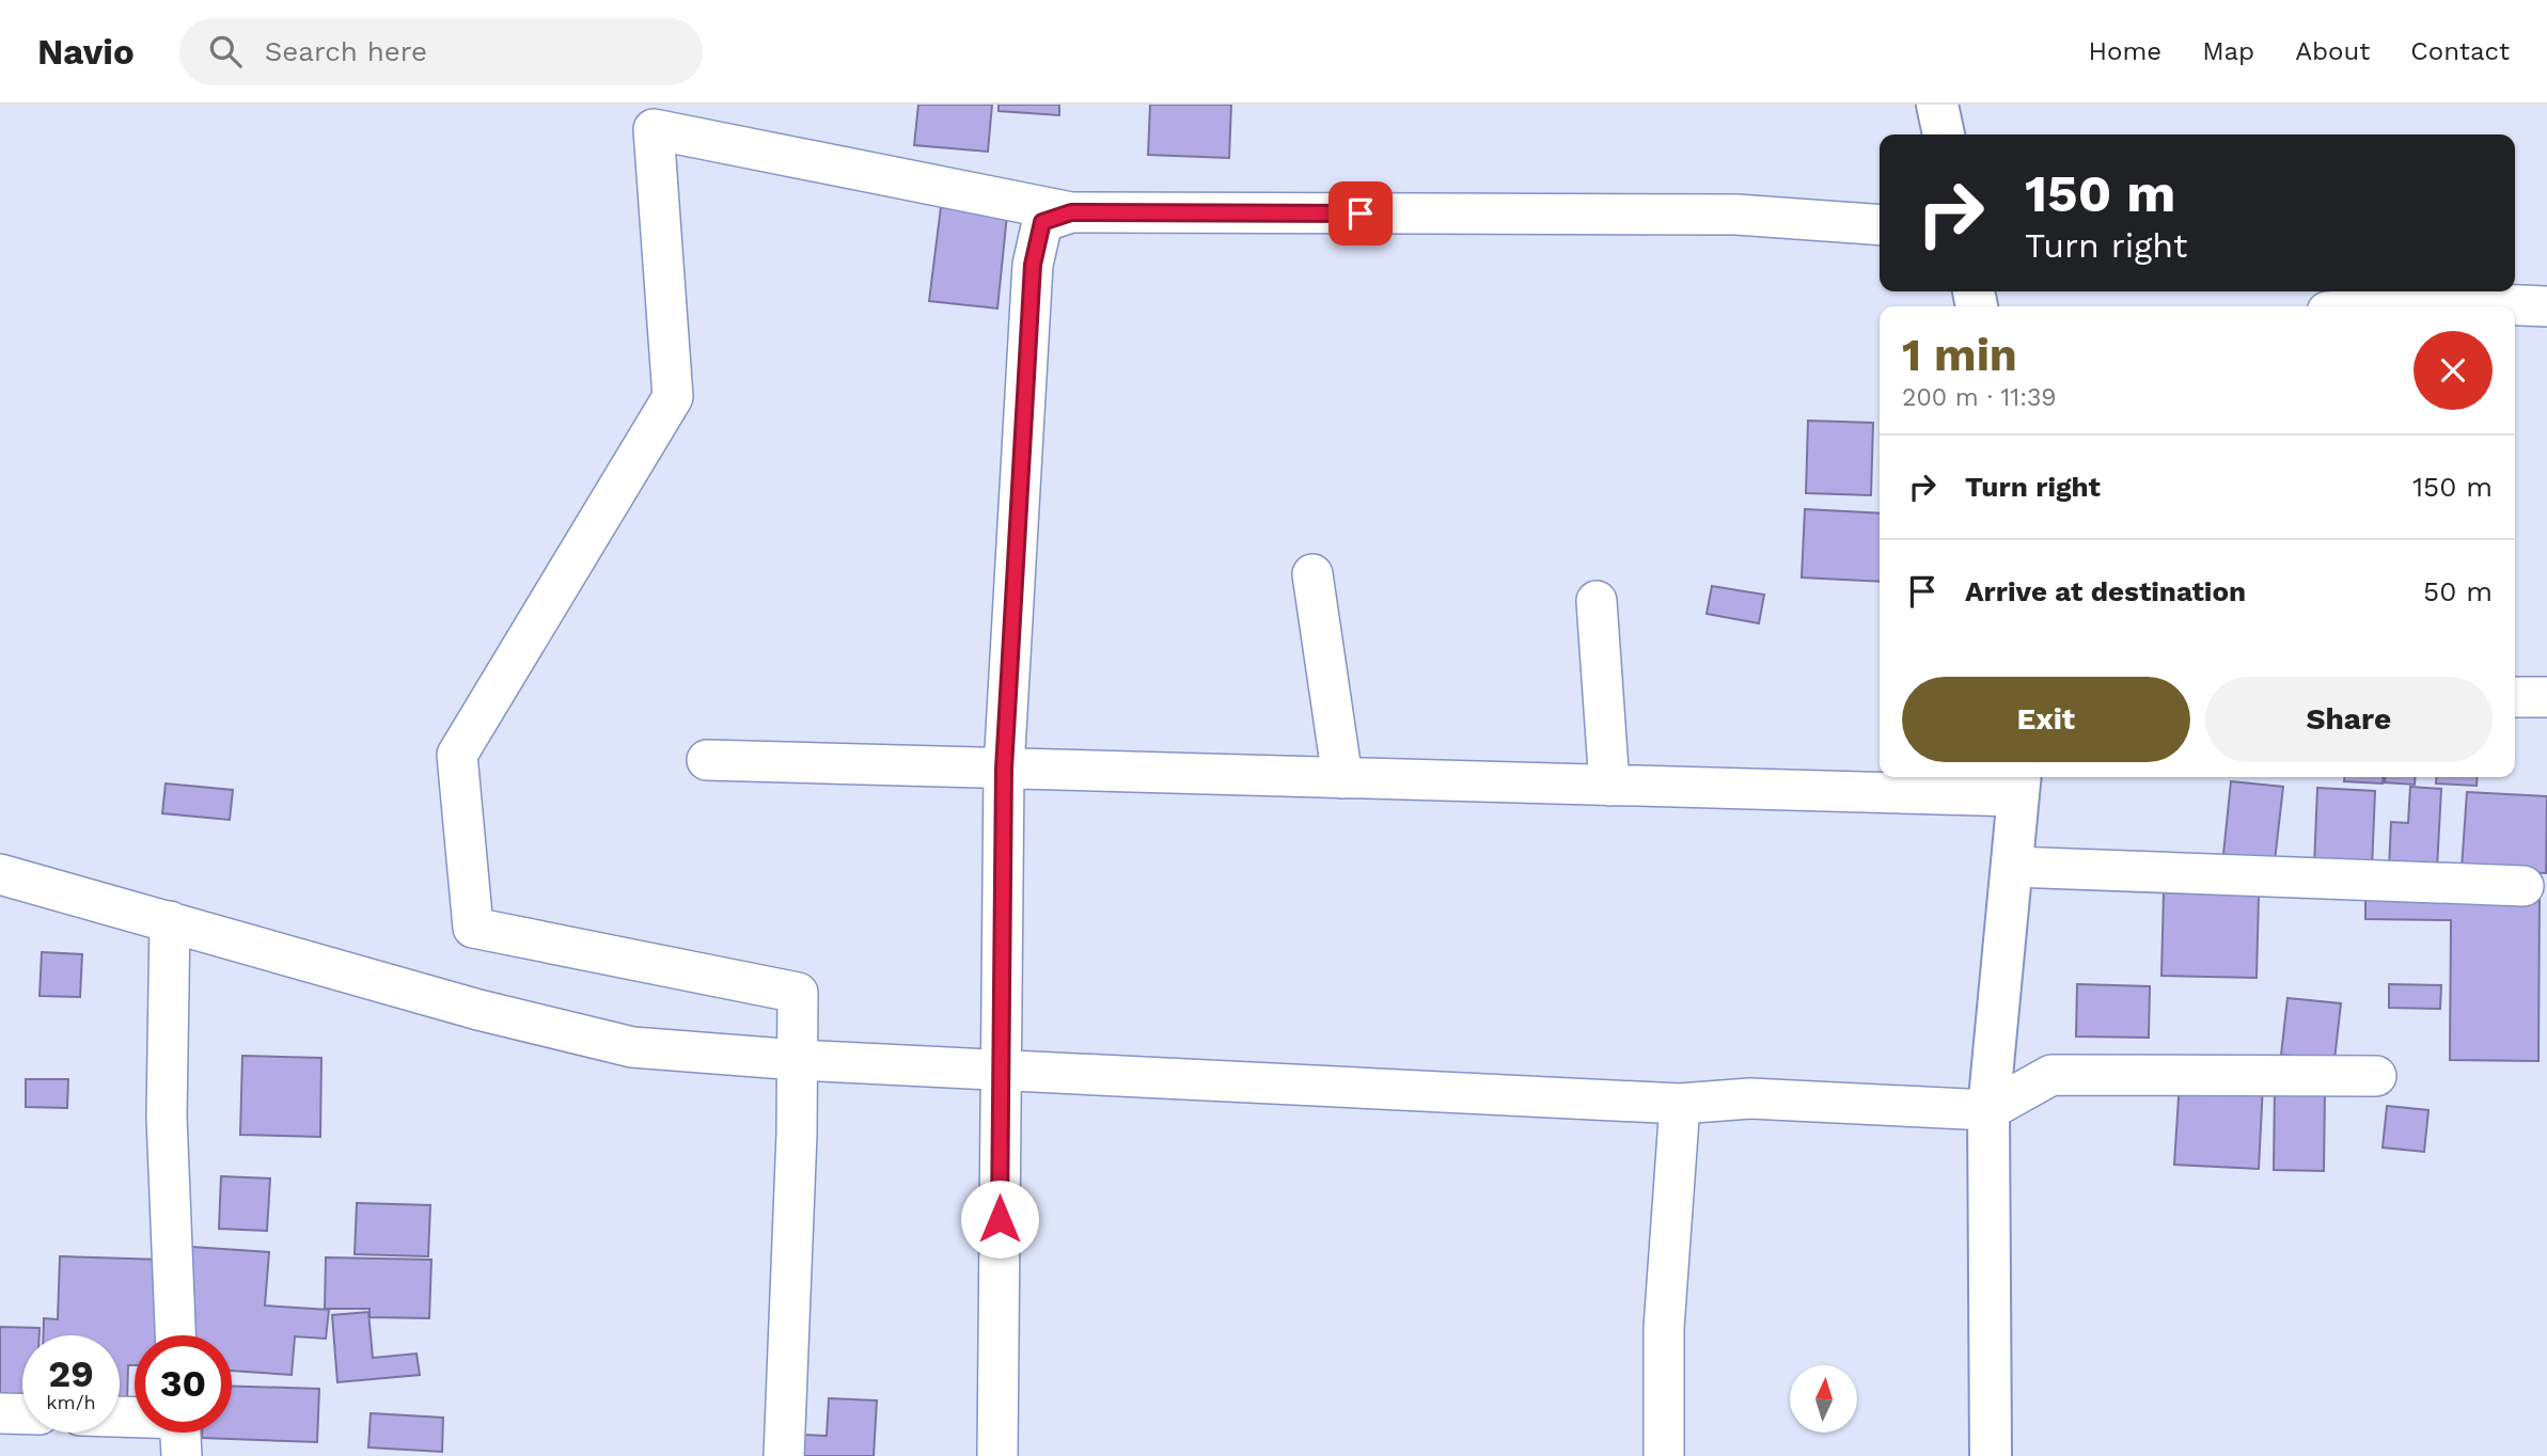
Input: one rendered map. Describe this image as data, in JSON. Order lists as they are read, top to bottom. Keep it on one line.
{"north":"top","page":{"header":"Navio","search":"Search here","nav":["Home","Map","About","Contact"],"turn":["150 m","Turn right"],"heading":["1 min","200 m · 11:39"],"list":[{"name":"Turn right","value":"150 m"},{"name":"Arrive at destination","value":"50 m"}],"buttons":["Exit","Share"],"speed":"29 km/h","limit":"30"}}
